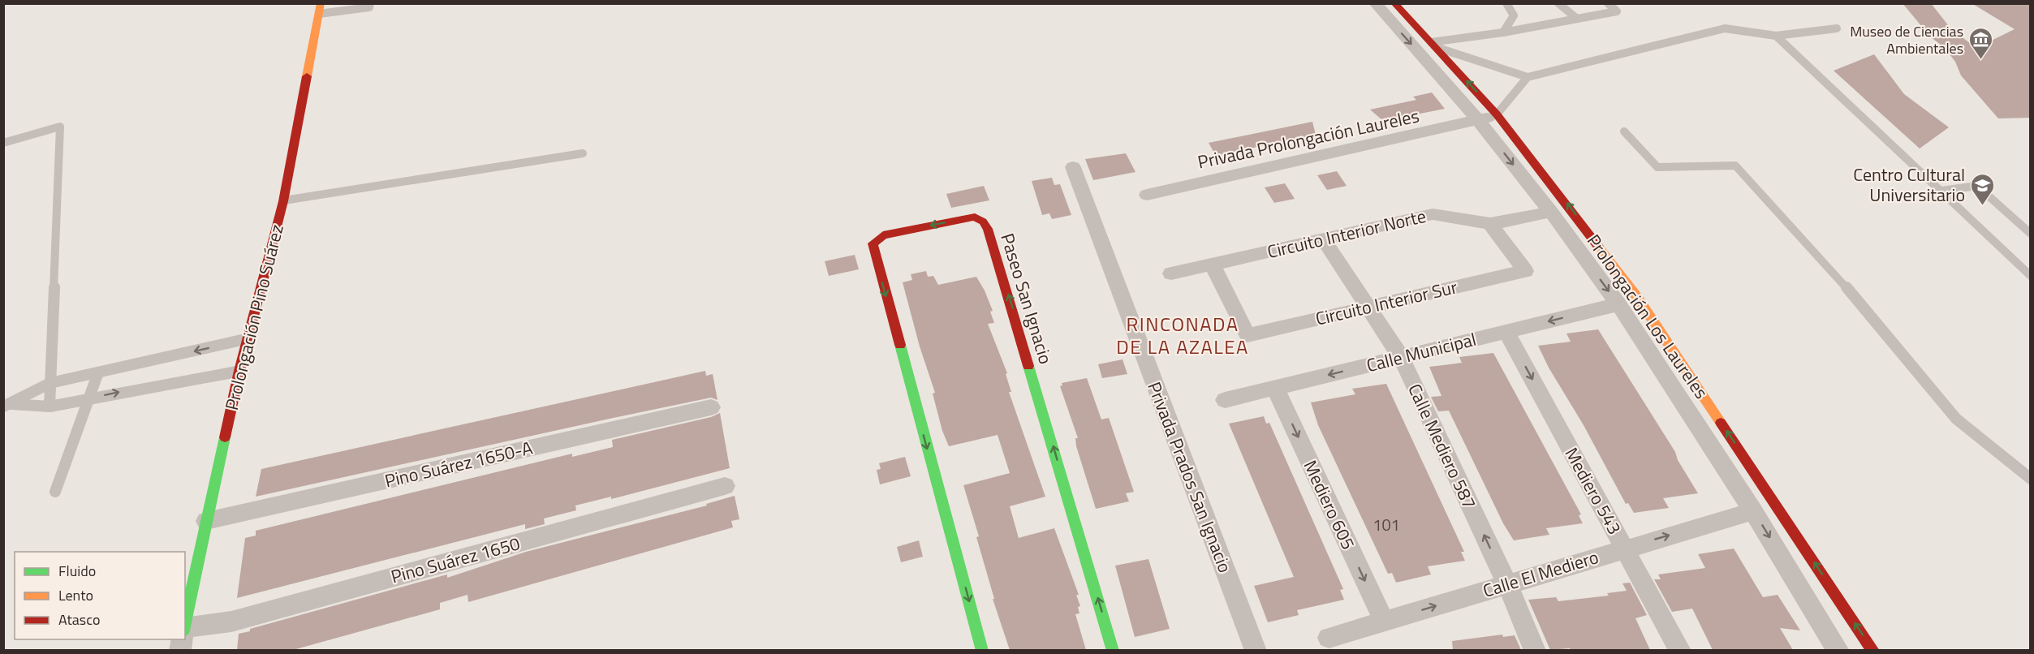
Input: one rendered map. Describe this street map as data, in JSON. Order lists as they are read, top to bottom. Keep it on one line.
{"streets":{"street":["Privada Prolongación Laureles","Circuito Interior Norte","Paseo San Ignacio","Circuito Interior Sur","Prolongación Los Laureles","Prolongación Pino Suárez","Calle Municipal","Calle Mediero 587","Pino Suárez 1650-A","Privada Prados San Ignacio","Mediero 543","Mediero 605","Pino Suárez 1650","Calle El Mediero"]},"crossings":[["Privada Prolongación Laureles","Prolongación Los Laureles"],["Circuito Interior Norte","Circuito Interior Sur"],["Circuito Interior Norte","Prolongación Los Laureles"],["Circuito Interior Norte","Calle Mediero 587"],["Circuito Interior Sur","Calle Mediero 587"],["Prolongación Los Laureles","Calle Municipal"],["Prolongación Los Laureles","Calle El Mediero"],["Prolongación Pino Suárez","Pino Suárez 1650-A"],["Calle Municipal","Calle Mediero 587"],["Calle Municipal","Mediero 543"],["Calle Municipal","Mediero 605"],["Calle Mediero 587","Calle El Mediero"],["Mediero 543","Calle El Mediero"],["Mediero 605","Calle El Mediero"]],"one_way":["Calle Municipal","Calle Mediero 587","Mediero 543","Mediero 605","Calle El Mediero"],"districts":["RINCONADA DE LA AZALEA"],"places":{"museum":["Museo de Ciencias Ambientales"],"school or university":["Centro Cultural Universitario"]},"house_numbers":["101"],"legend":["Fluido","Lento","Atasco"]}
